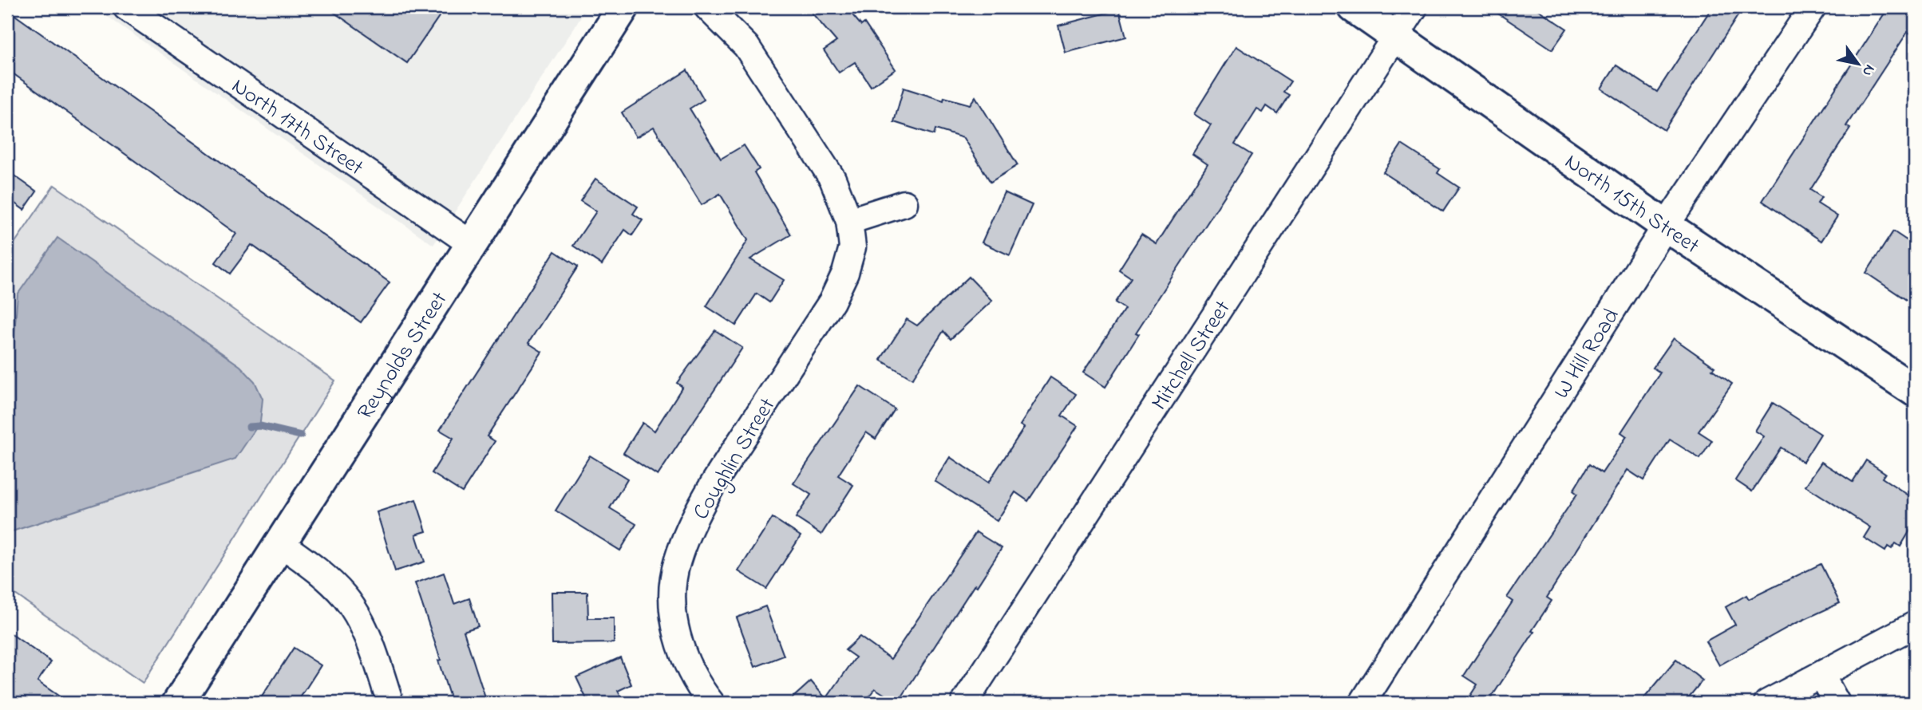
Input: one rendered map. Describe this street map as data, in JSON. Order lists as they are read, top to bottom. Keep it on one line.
{"streets":{"main road":["North 15th Street","Reynolds Street"],"street":["North 17th Street","W Hill Road","Mitchell Street","Coughlin Street"]},"crossings":[["North 17th Street","Reynolds Street"],["North 15th Street","W Hill Road"],["North 15th Street","Mitchell Street"]],"north":"bottom right"}
